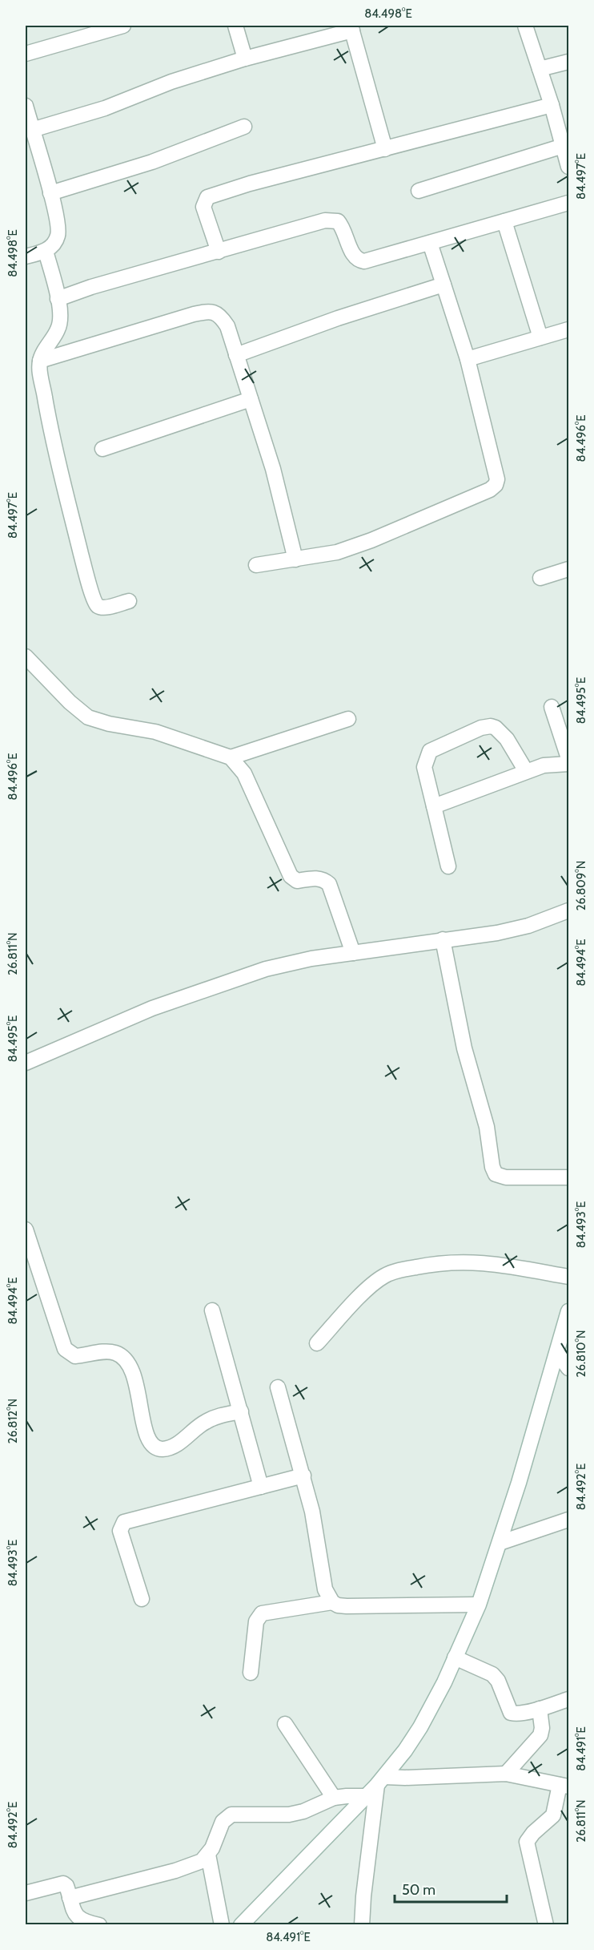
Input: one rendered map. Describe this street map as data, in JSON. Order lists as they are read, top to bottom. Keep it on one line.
{"scale_bar":"50 m","coordinates":["84.498°E","84.497°E","84.496°E","84.495°E","26.809°N","26.811°N","84.494°E","84.493°E","26.810°N","26.812°N","84.492°E","84.491°E"]}
